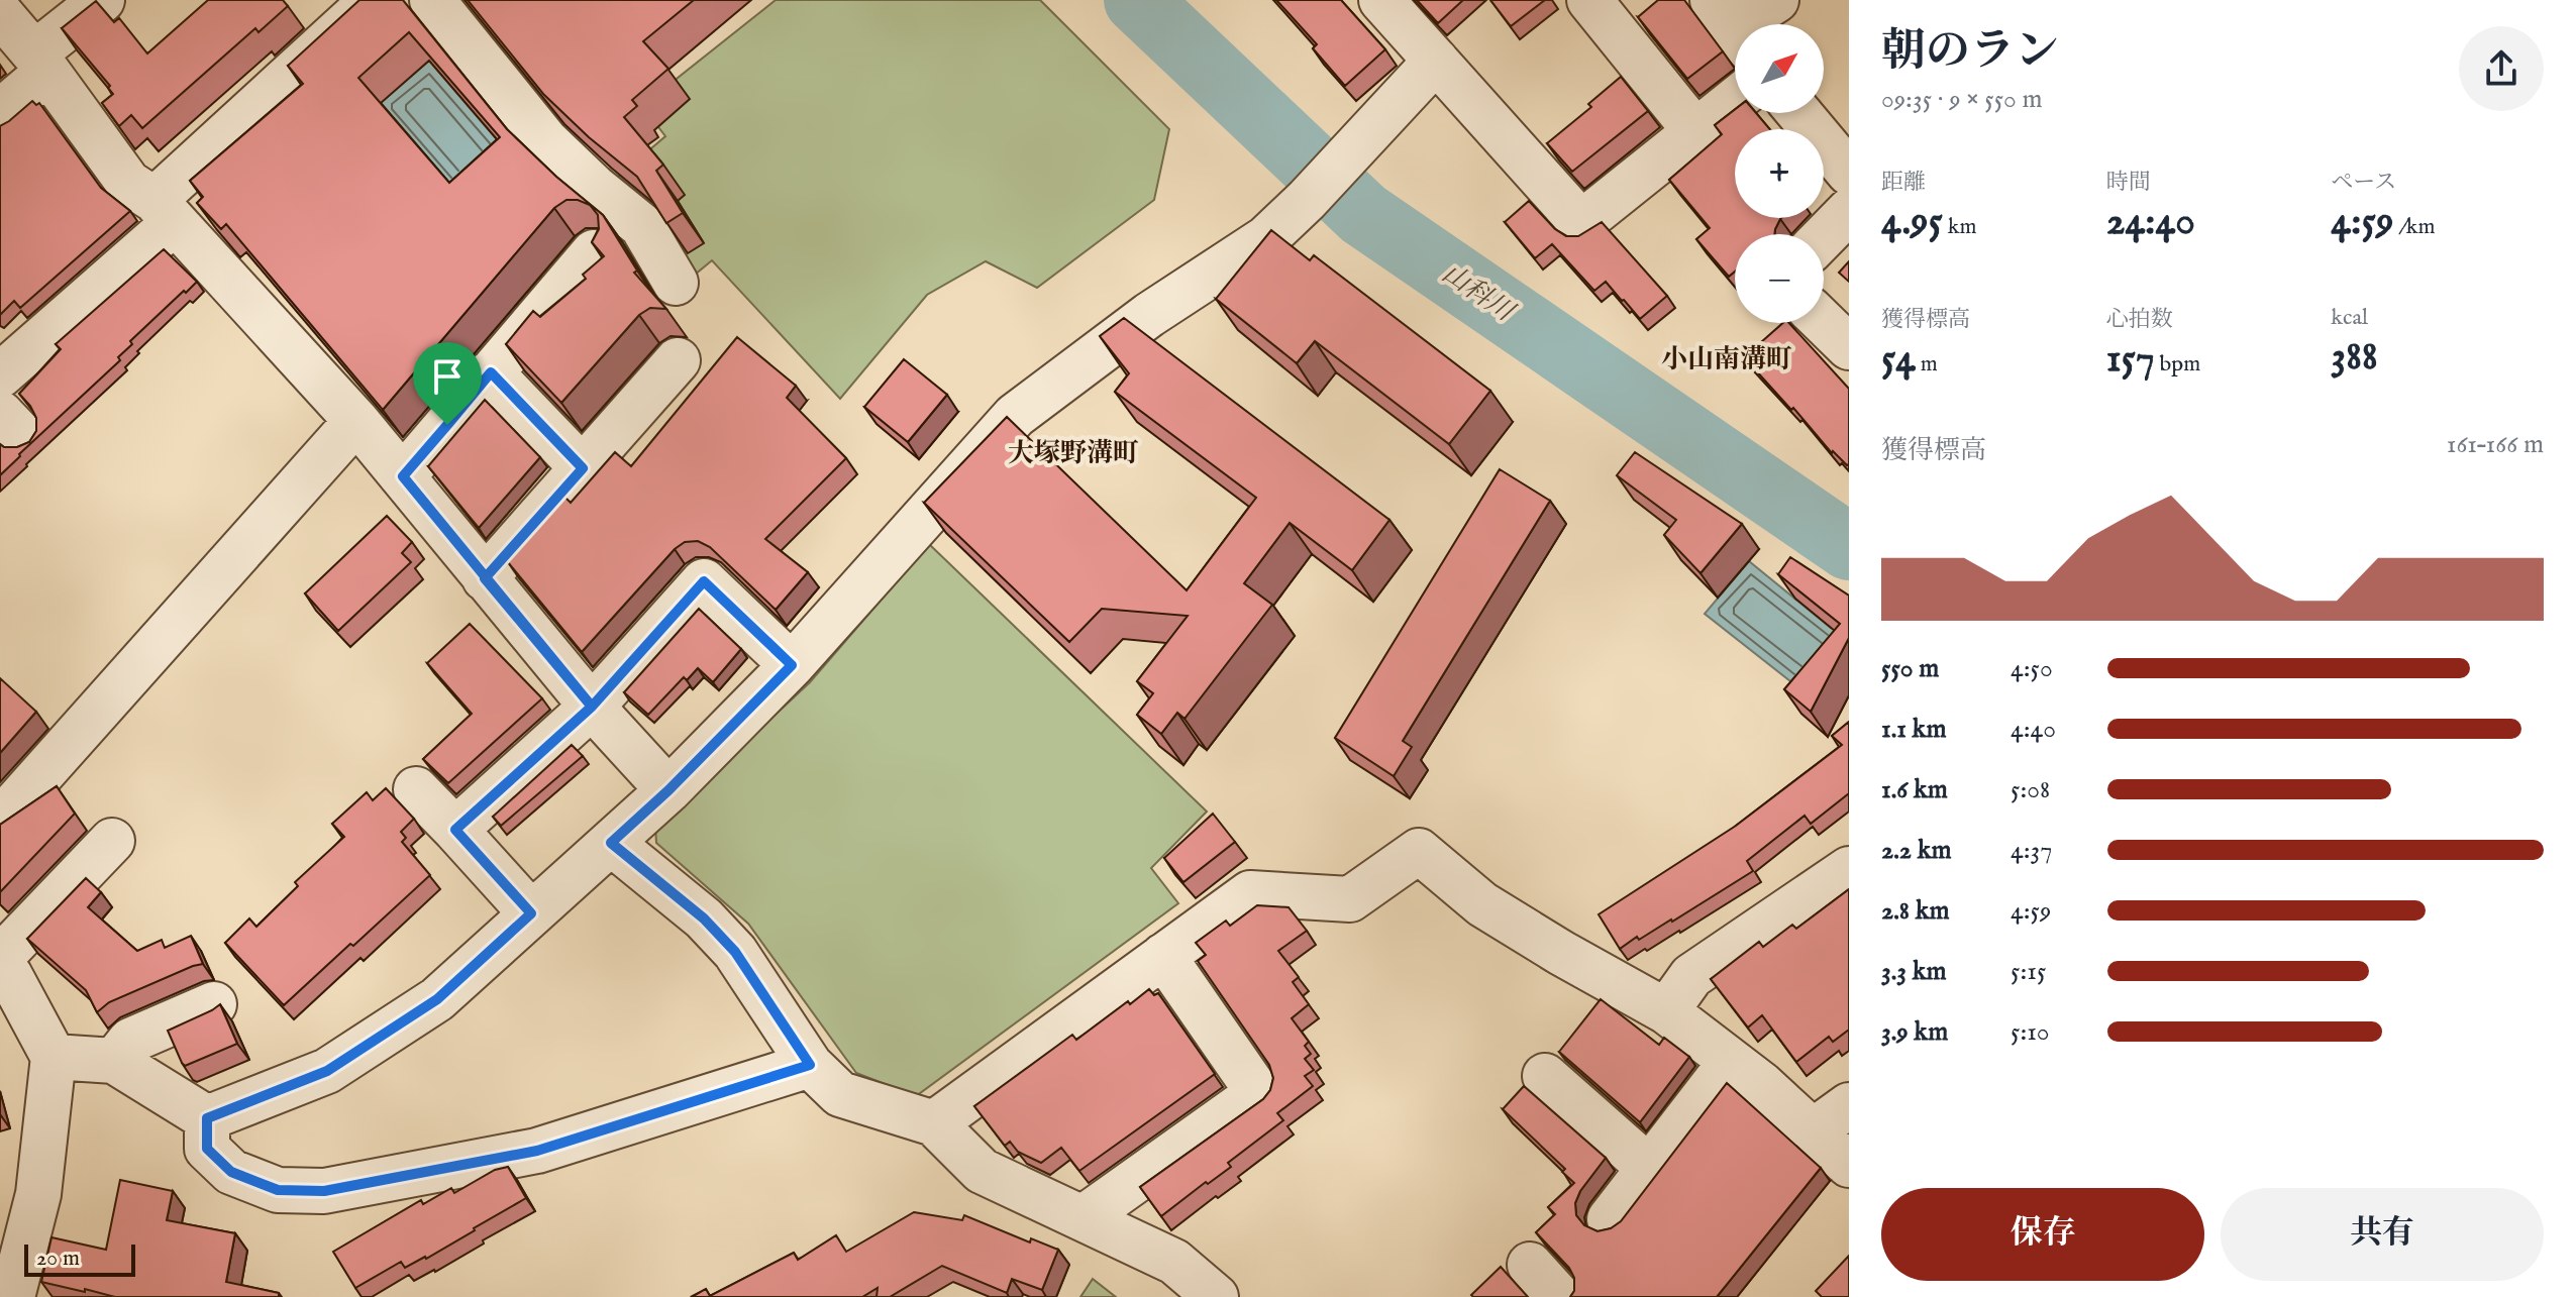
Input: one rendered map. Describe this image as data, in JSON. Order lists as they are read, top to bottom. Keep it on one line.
{"districts":["小山南溝町","大塚野溝町"],"water":["山科川"],"scale_bar":"20 m","north":"top right","page":{"heading":["朝のラン","09:35 · 9 × 550 m"],"map_buttons":["+","−"],"stats":[["距離","4.95 km"],["時間","24:40"],["ペース","4:59 /km"],["獲得標高","54 m"],["心拍数","157 bpm"],["kcal","388"]],"chart":["獲得標高","161–166 m"],"list":[{"name":"550 m","note":"4:50"},{"name":"1.1 km","note":"4:40"},{"name":"1.6 km","note":"5:08"},{"name":"2.2 km","note":"4:37"},{"name":"2.8 km","note":"4:59"},{"name":"3.3 km","note":"5:15"},{"name":"3.9 km","note":"5:10"}],"buttons":["保存","共有"],"scale":"20 m"}}
